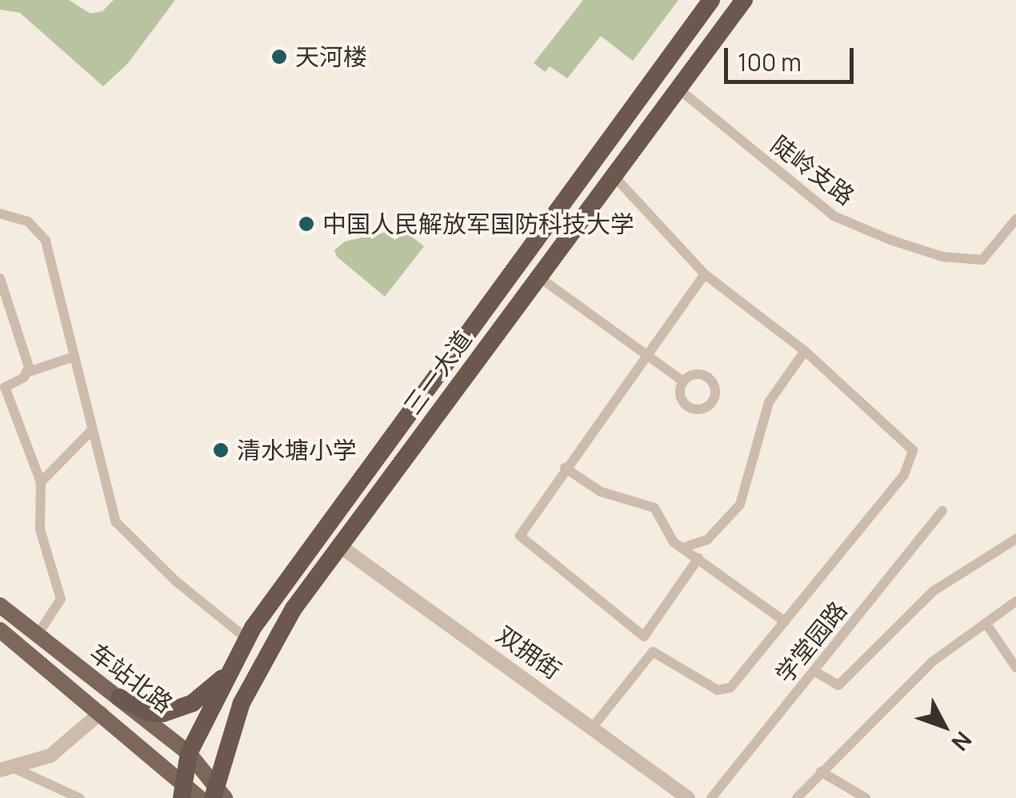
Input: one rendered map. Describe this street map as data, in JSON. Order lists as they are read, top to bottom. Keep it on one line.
{"streets":{"highway":["三一大道"],"main road":["车站北路"],"street":["陡岭支路","学堂园路","双拥街"]},"crossings":[["陡岭支路","三一大道"],["三一大道","双拥街"],["三一大道","车站北路"]],"places":["天河楼","中国人民解放军国防科技大学","清水塘小学"],"scale_bar":"100 m","north":"bottom right"}
